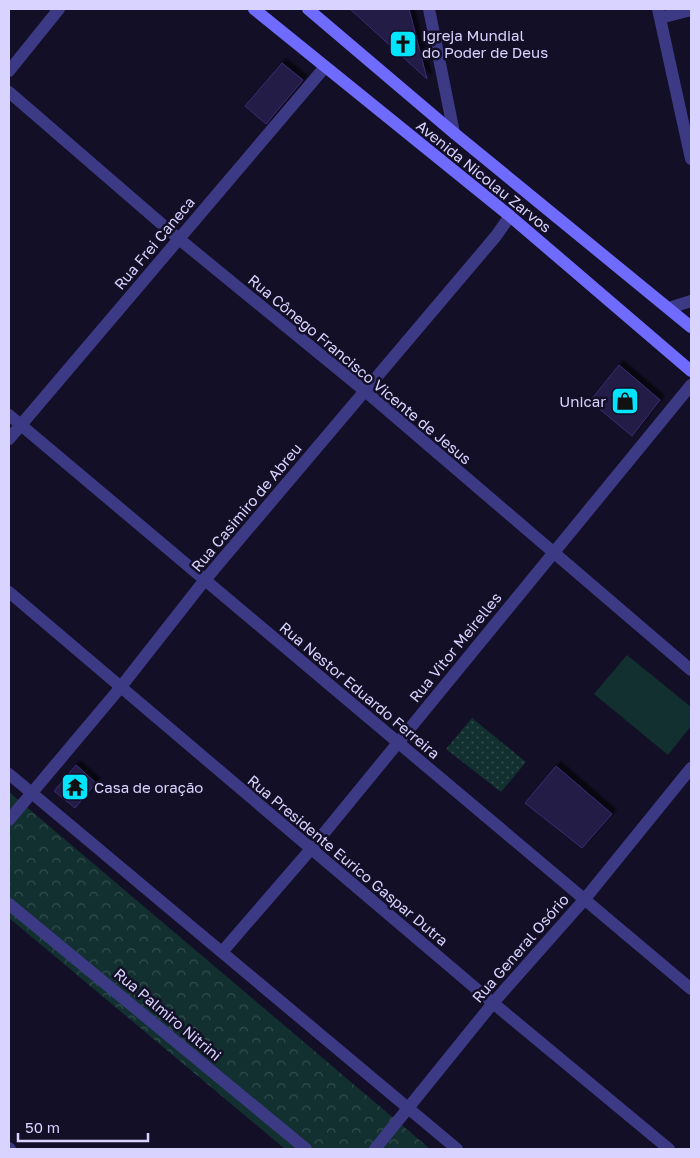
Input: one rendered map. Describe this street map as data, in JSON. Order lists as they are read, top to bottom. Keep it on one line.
{"streets":{"main road":["Avenida Nicolau Zarvos"],"street":["Rua Frei Caneca","Rua Cônego Francisco Vicente de Jesus","Rua Casimiro de Abreu","Rua Vitor Meirelles","Rua Nestor Eduardo Ferreira","Rua Presidente Eurico Gaspar Dutra","Rua General Osório","Rua Palmiro Nitrini"]},"crossings":[["Avenida Nicolau Zarvos","Rua Frei Caneca"],["Avenida Nicolau Zarvos","Rua Casimiro de Abreu"],["Rua Frei Caneca","Rua Cônego Francisco Vicente de Jesus"],["Rua Frei Caneca","Rua Nestor Eduardo Ferreira"],["Rua Cônego Francisco Vicente de Jesus","Rua Casimiro de Abreu"],["Rua Cônego Francisco Vicente de Jesus","Rua Vitor Meirelles"],["Rua Casimiro de Abreu","Rua Nestor Eduardo Ferreira"],["Rua Casimiro de Abreu","Rua Presidente Eurico Gaspar Dutra"],["Rua Vitor Meirelles","Rua Nestor Eduardo Ferreira"],["Rua Vitor Meirelles","Rua Presidente Eurico Gaspar Dutra"],["Rua Nestor Eduardo Ferreira","Rua General Osório"],["Rua Presidente Eurico Gaspar Dutra","Rua General Osório"]],"places":{"church":["Igreja Mundial do Poder de Deus"],"shop":["Unicar"],"temple":["Casa de oração"]},"scale_bar":"50 m"}
